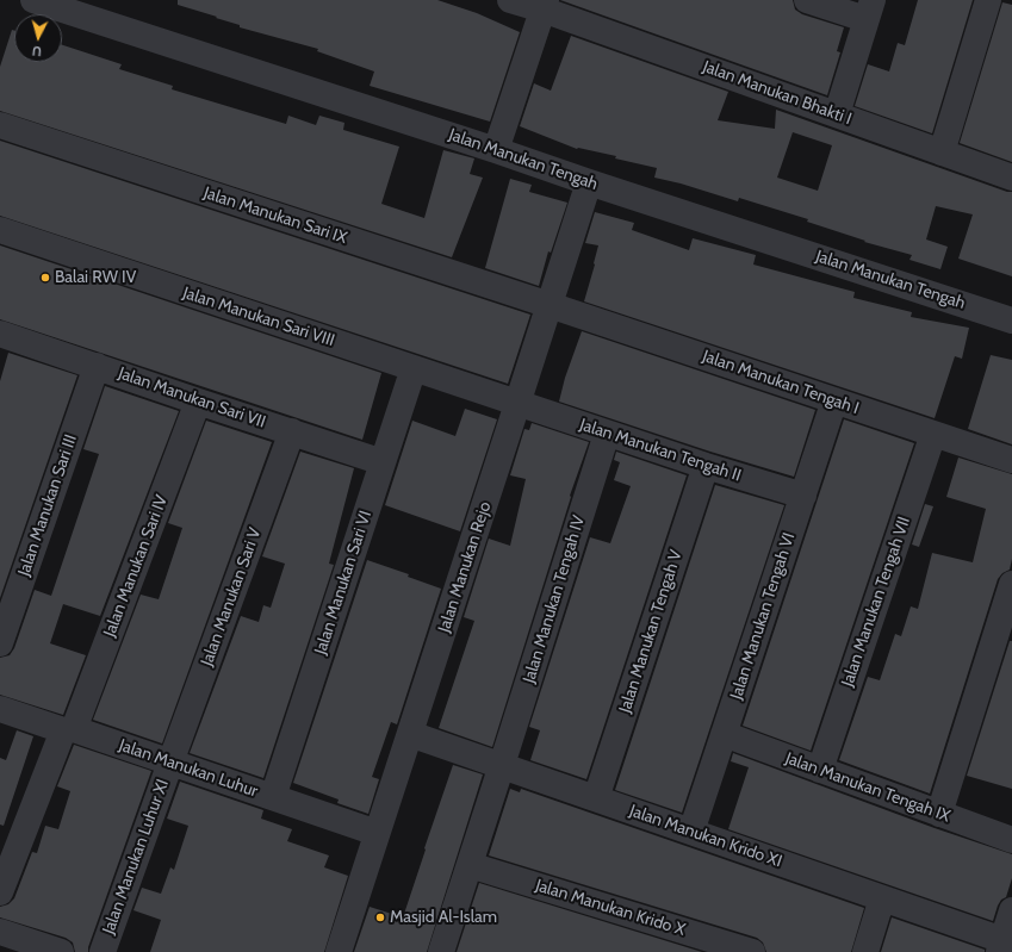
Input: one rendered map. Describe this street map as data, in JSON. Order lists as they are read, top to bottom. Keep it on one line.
{"streets":{"street":["Jalan Manukan Bhakti I","Jalan Manukan Tengah","Jalan Manukan Sari IX","Jalan Manukan Sari VIII","Jalan Manukan Tengah I","Jalan Manukan Sari VII","Jalan Manukan Tengah II","Jalan Manukan Sari III","Jalan Manukan Sari IV","Jalan Manukan Rejo","Jalan Manukan Sari VI","Jalan Manukan Sari V","Jalan Manukan Tengah IV","Jalan Manukan Tengah VII","Jalan Manukan Tengah VI","Jalan Manukan Tengah V","Jalan Manukan Luhur","Jalan Manukan Tengah IX","Jalan Manukan Krido XI","Jalan Manukan Luhur XI","Jalan Manukan Krido X"]},"crossings":[["Jalan Manukan Tengah","Jalan Manukan Rejo"],["Jalan Manukan Sari IX","Jalan Manukan Tengah I"],["Jalan Manukan Sari IX","Jalan Manukan Rejo"],["Jalan Manukan Sari VIII","Jalan Manukan Tengah II"],["Jalan Manukan Sari VIII","Jalan Manukan Rejo"],["Jalan Manukan Sari VIII","Jalan Manukan Sari VI"],["Jalan Manukan Tengah I","Jalan Manukan Rejo"],["Jalan Manukan Tengah I","Jalan Manukan Tengah VII"],["Jalan Manukan Tengah I","Jalan Manukan Tengah VI"],["Jalan Manukan Sari VII","Jalan Manukan Sari III"],["Jalan Manukan Sari VII","Jalan Manukan Sari IV"],["Jalan Manukan Sari VII","Jalan Manukan Sari VI"],["Jalan Manukan Sari VII","Jalan Manukan Sari V"],["Jalan Manukan Tengah II","Jalan Manukan Rejo"],["Jalan Manukan Tengah II","Jalan Manukan Tengah IV"],["Jalan Manukan Tengah II","Jalan Manukan Tengah VI"],["Jalan Manukan Tengah II","Jalan Manukan Tengah V"],["Jalan Manukan Sari IV","Jalan Manukan Luhur"],["Jalan Manukan Rejo","Jalan Manukan Luhur"],["Jalan Manukan Rejo","Jalan Manukan Krido XI"],["Jalan Manukan Sari VI","Jalan Manukan Luhur"],["Jalan Manukan Sari V","Jalan Manukan Luhur"],["Jalan Manukan Sari V","Jalan Manukan Luhur XI"],["Jalan Manukan Tengah IV","Jalan Manukan Krido XI"],["Jalan Manukan Tengah IV","Jalan Manukan Krido X"],["Jalan Manukan Tengah VII","Jalan Manukan Tengah IX"],["Jalan Manukan Tengah VI","Jalan Manukan Tengah IX"],["Jalan Manukan Tengah VI","Jalan Manukan Krido XI"],["Jalan Manukan Tengah V","Jalan Manukan Krido XI"],["Jalan Manukan Luhur","Jalan Manukan Luhur XI"]],"places":["Balai RW IV","Masjid Al-Islam"],"north":"bottom"}
